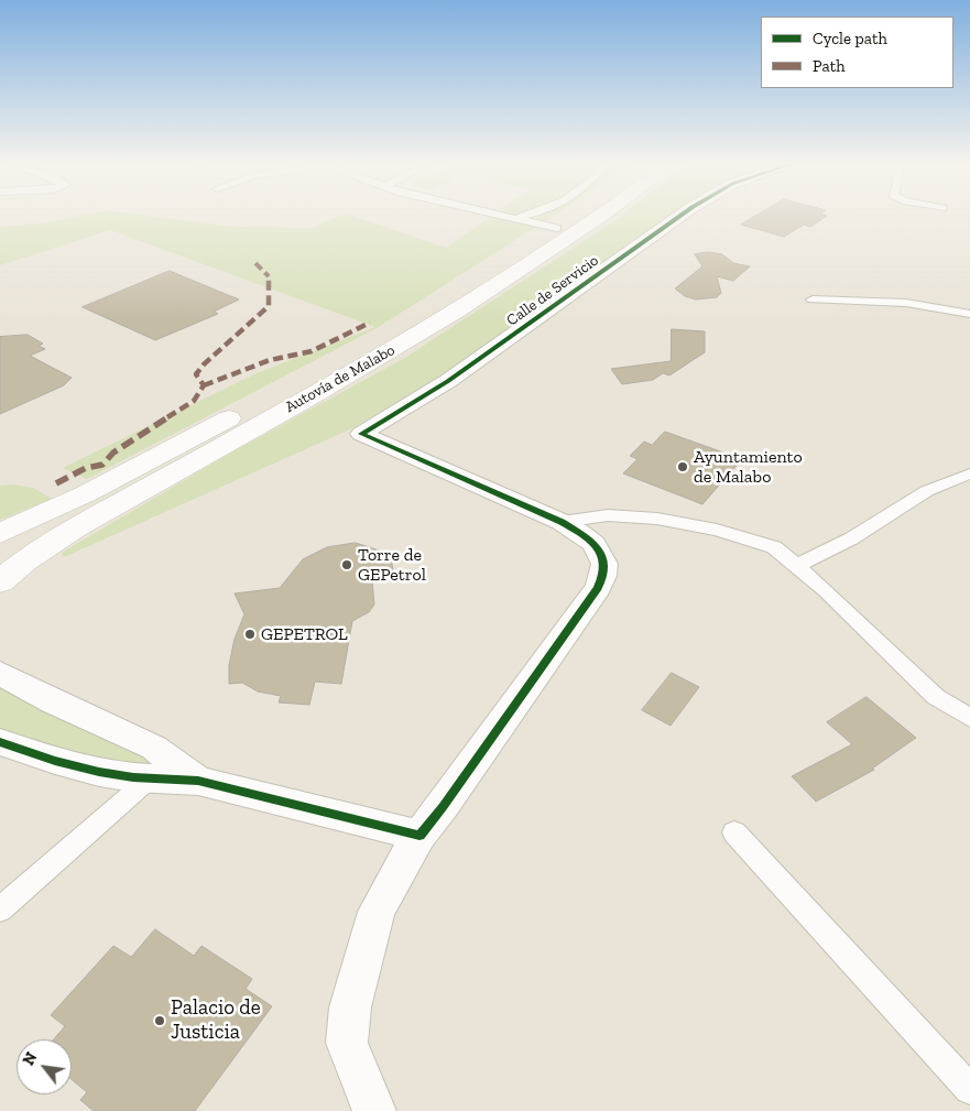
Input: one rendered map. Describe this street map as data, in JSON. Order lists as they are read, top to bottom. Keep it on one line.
{"streets":{"highway":["Autovía de Malabo"],"street":["Calle de Servicio"]},"places":["Ayuntamiento de Malabo","Torre de GEPetrol","GEPETROL","Palacio de Justicia"],"legend":["Cycle path","Path"],"north":"top left"}
